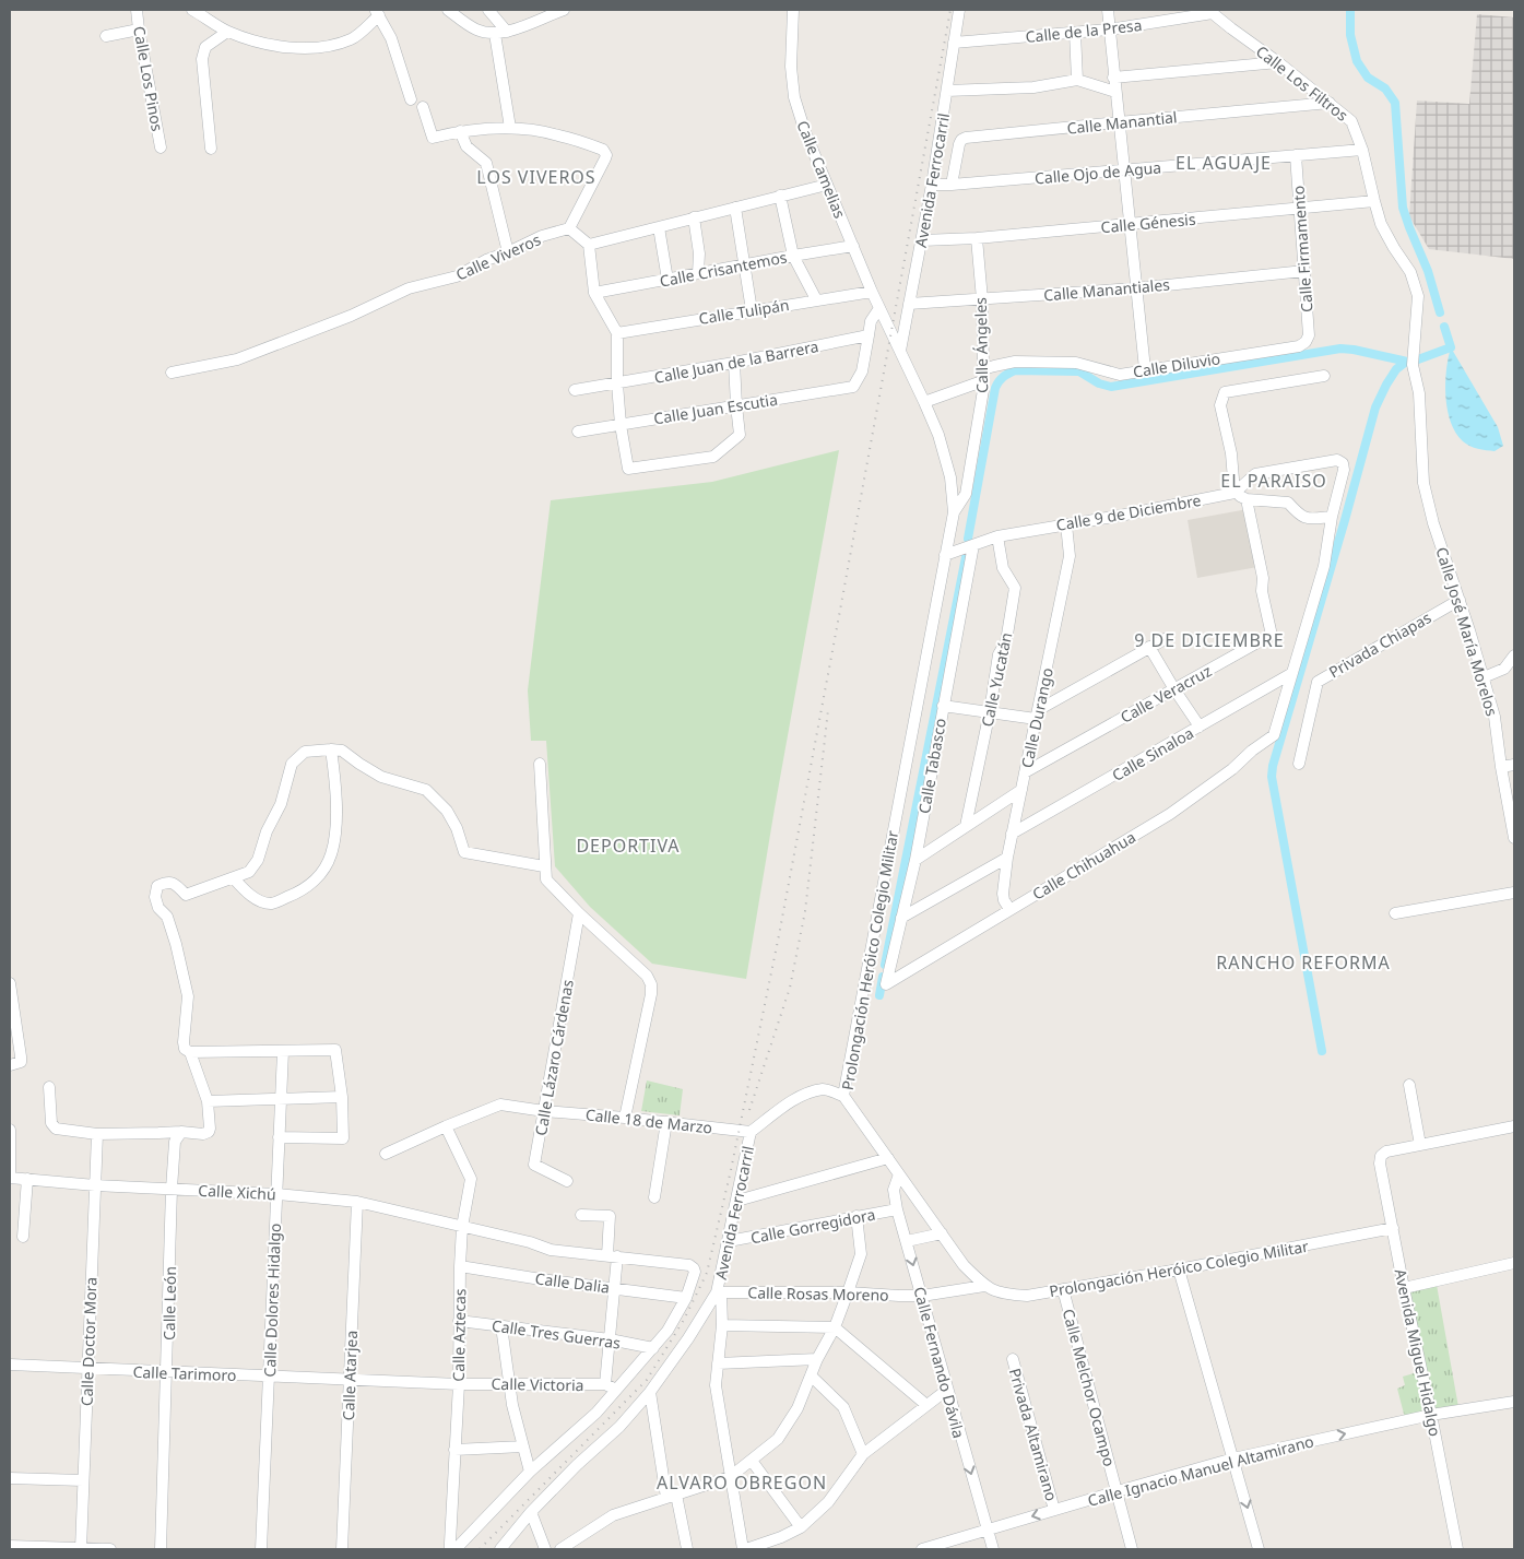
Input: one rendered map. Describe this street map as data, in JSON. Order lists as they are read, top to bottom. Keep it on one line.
{"streets":{"street":["Calle de la Presa","Calle Los Pinos","Calle Los Filtros","Calle Manantial","Calle Camelias","Calle Ojo de Agua","Avenida Ferrocarril","Calle Génesis","Calle Firmamento","Calle Viveros","Calle Crisantemos","Calle Manantiales","Calle Tulipán","Calle Ángeles","Calle Juan de la Barrera","Calle Diluvio","Calle Juan Escutia","Calle 9 de Diciembre","Calle José María Morelos","Privada Chiapas","Calle Yucatán","Calle Veracruz","Calle Durango","Calle Sinaloa","Calle Tabasco","Calle Chihuahua","Prolongación Heróico Colegio Militar","Calle Lázaro Cárdenas","Calle 18 de Marzo","Calle Xichú","Calle Gorregidora","Calle Dalia","Calle Rosas Moreno","Calle Dolores Hidalgo","Calle León","Calle Tres Guerras","Calle Aztecas","Calle Doctor Mora","Avenida Miguel Hidalgo","Calle Fernando Dávila","Calle Tarimoro","Calle Atarjea","Calle Victoria","Calle Melchor Ocampo","Privada Altamirano","Calle Ignacio Manuel Altamirano"]},"crossings":[["Calle de la Presa","Calle Los Filtros"],["Calle de la Presa","Avenida Ferrocarril"],["Calle Los Filtros","Calle Manantial"],["Calle Los Filtros","Calle Ojo de Agua"],["Calle Los Filtros","Calle Génesis"],["Calle Los Filtros","Calle José María Morelos"],["Calle Manantial","Calle Ojo de Agua"],["Calle Camelias","Calle Crisantemos"],["Calle Camelias","Calle Tulipán"],["Calle Camelias","Prolongación Heróico Colegio Militar"],["Calle Ojo de Agua","Avenida Ferrocarril"],["Calle Ojo de Agua","Calle Firmamento"],["Avenida Ferrocarril","Calle Génesis"],["Avenida Ferrocarril","Calle Manantiales"],["Avenida Ferrocarril","Prolongación Heróico Colegio Militar"],["Avenida Ferrocarril","Calle 18 de Marzo"],["Avenida Ferrocarril","Calle Gorregidora"],["Avenida Ferrocarril","Calle Rosas Moreno"],["Calle Génesis","Calle Firmamento"],["Calle Génesis","Calle Ángeles"],["Calle Firmamento","Calle Manantiales"],["Calle Firmamento","Calle Diluvio"],["Calle Manantiales","Calle Ángeles"],["Calle Ángeles","Calle Diluvio"],["Calle Ángeles","Prolongación Heróico Colegio Militar"],["Calle Juan de la Barrera","Calle Juan Escutia"],["Calle Diluvio","Prolongación Heróico Colegio Militar"],["Calle 9 de Diciembre","Calle Yucatán"],["Calle 9 de Diciembre","Calle Durango"],["Calle 9 de Diciembre","Calle Tabasco"],["Calle José María Morelos","Privada Chiapas"],["Calle Veracruz","Calle Durango"],["Calle Durango","Calle Sinaloa"],["Calle Durango","Calle Chihuahua"],["Calle Sinaloa","Calle Chihuahua"],["Calle Tabasco","Calle Chihuahua"],["Prolongación Heróico Colegio Militar","Calle Rosas Moreno"],["Prolongación Heróico Colegio Militar","Avenida Miguel Hidalgo"],["Prolongación Heróico Colegio Militar","Calle Fernando Dávila"],["Prolongación Heróico Colegio Militar","Calle Melchor Ocampo"],["Calle Lázaro Cárdenas","Calle 18 de Marzo"],["Calle 18 de Marzo","Calle Aztecas"],["Calle Xichú","Calle Dalia"],["Calle Xichú","Calle Dolores Hidalgo"],["Calle Xichú","Calle León"],["Calle Xichú","Calle Aztecas"],["Calle Xichú","Calle Doctor Mora"],["Calle Xichú","Calle Atarjea"],["Calle Gorregidora","Calle Fernando Dávila"],["Calle Dalia","Calle Aztecas"],["Calle Rosas Moreno","Calle Fernando Dávila"],["Calle Dolores Hidalgo","Calle Tarimoro"],["Calle León","Calle Tarimoro"],["Calle Tres Guerras","Calle Aztecas"],["Calle Aztecas","Calle Tarimoro"],["Calle Aztecas","Calle Victoria"],["Calle Doctor Mora","Calle Tarimoro"],["Avenida Miguel Hidalgo","Calle Ignacio Manuel Altamirano"],["Calle Fernando Dávila","Calle Ignacio Manuel Altamirano"],["Calle Tarimoro","Calle Atarjea"],["Calle Tarimoro","Calle Victoria"],["Calle Melchor Ocampo","Calle Ignacio Manuel Altamirano"],["Privada Altamirano","Calle Ignacio Manuel Altamirano"]],"one_way":["Calle Fernando Dávila"],"districts":["EL AGUAJE","LOS VIVEROS","EL PARAISO","9 DE DICIEMBRE","DEPORTIVA","RANCHO REFORMA","ALVARO OBREGON"]}
